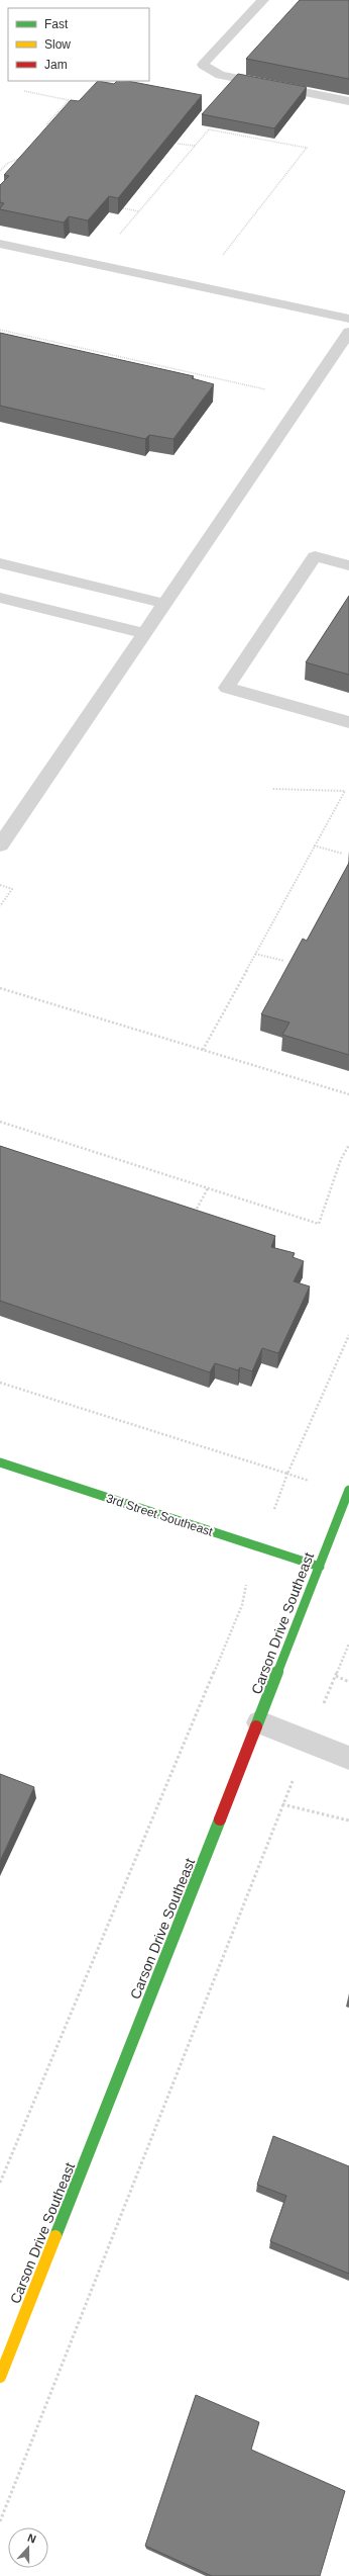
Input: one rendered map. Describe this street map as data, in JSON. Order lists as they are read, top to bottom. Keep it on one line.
{"streets":{"street":["3rd Street Southeast","Carson Drive Southeast"]},"crossings":[["3rd Street Southeast","Carson Drive Southeast"]],"legend":["Fast","Slow","Jam"],"north":"top"}
